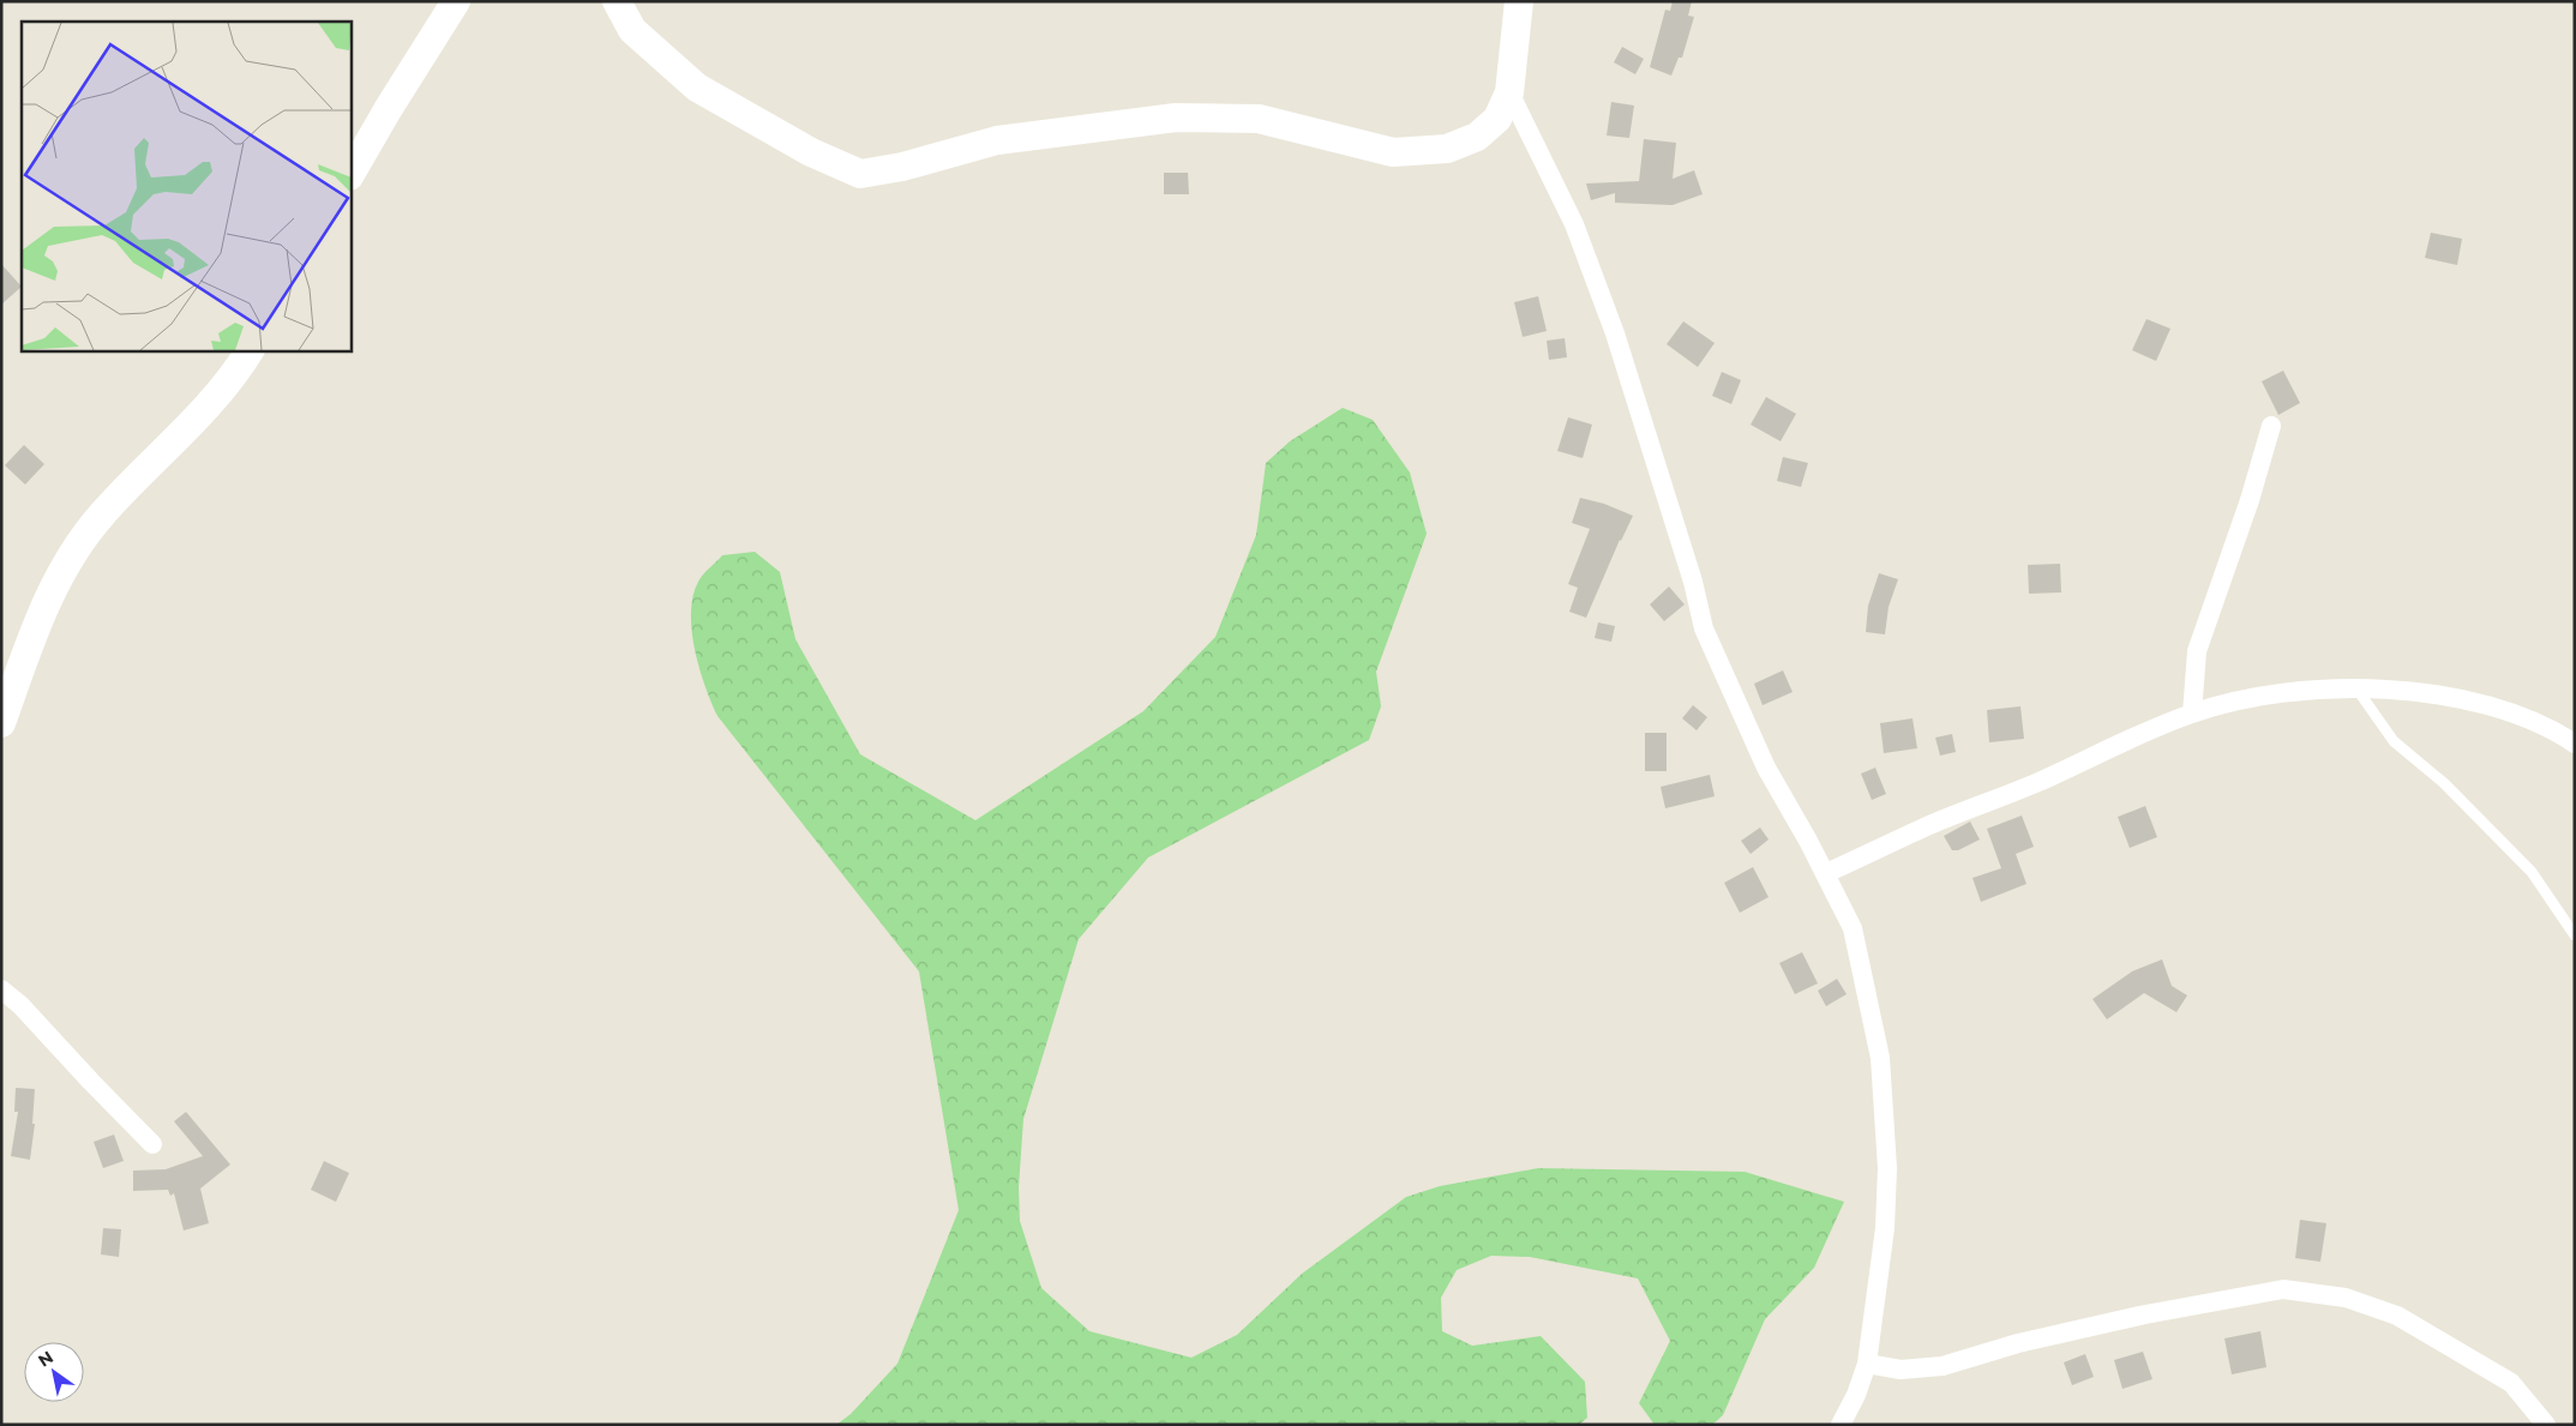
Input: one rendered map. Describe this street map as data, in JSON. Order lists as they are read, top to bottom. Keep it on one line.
{"north":"top left"}
